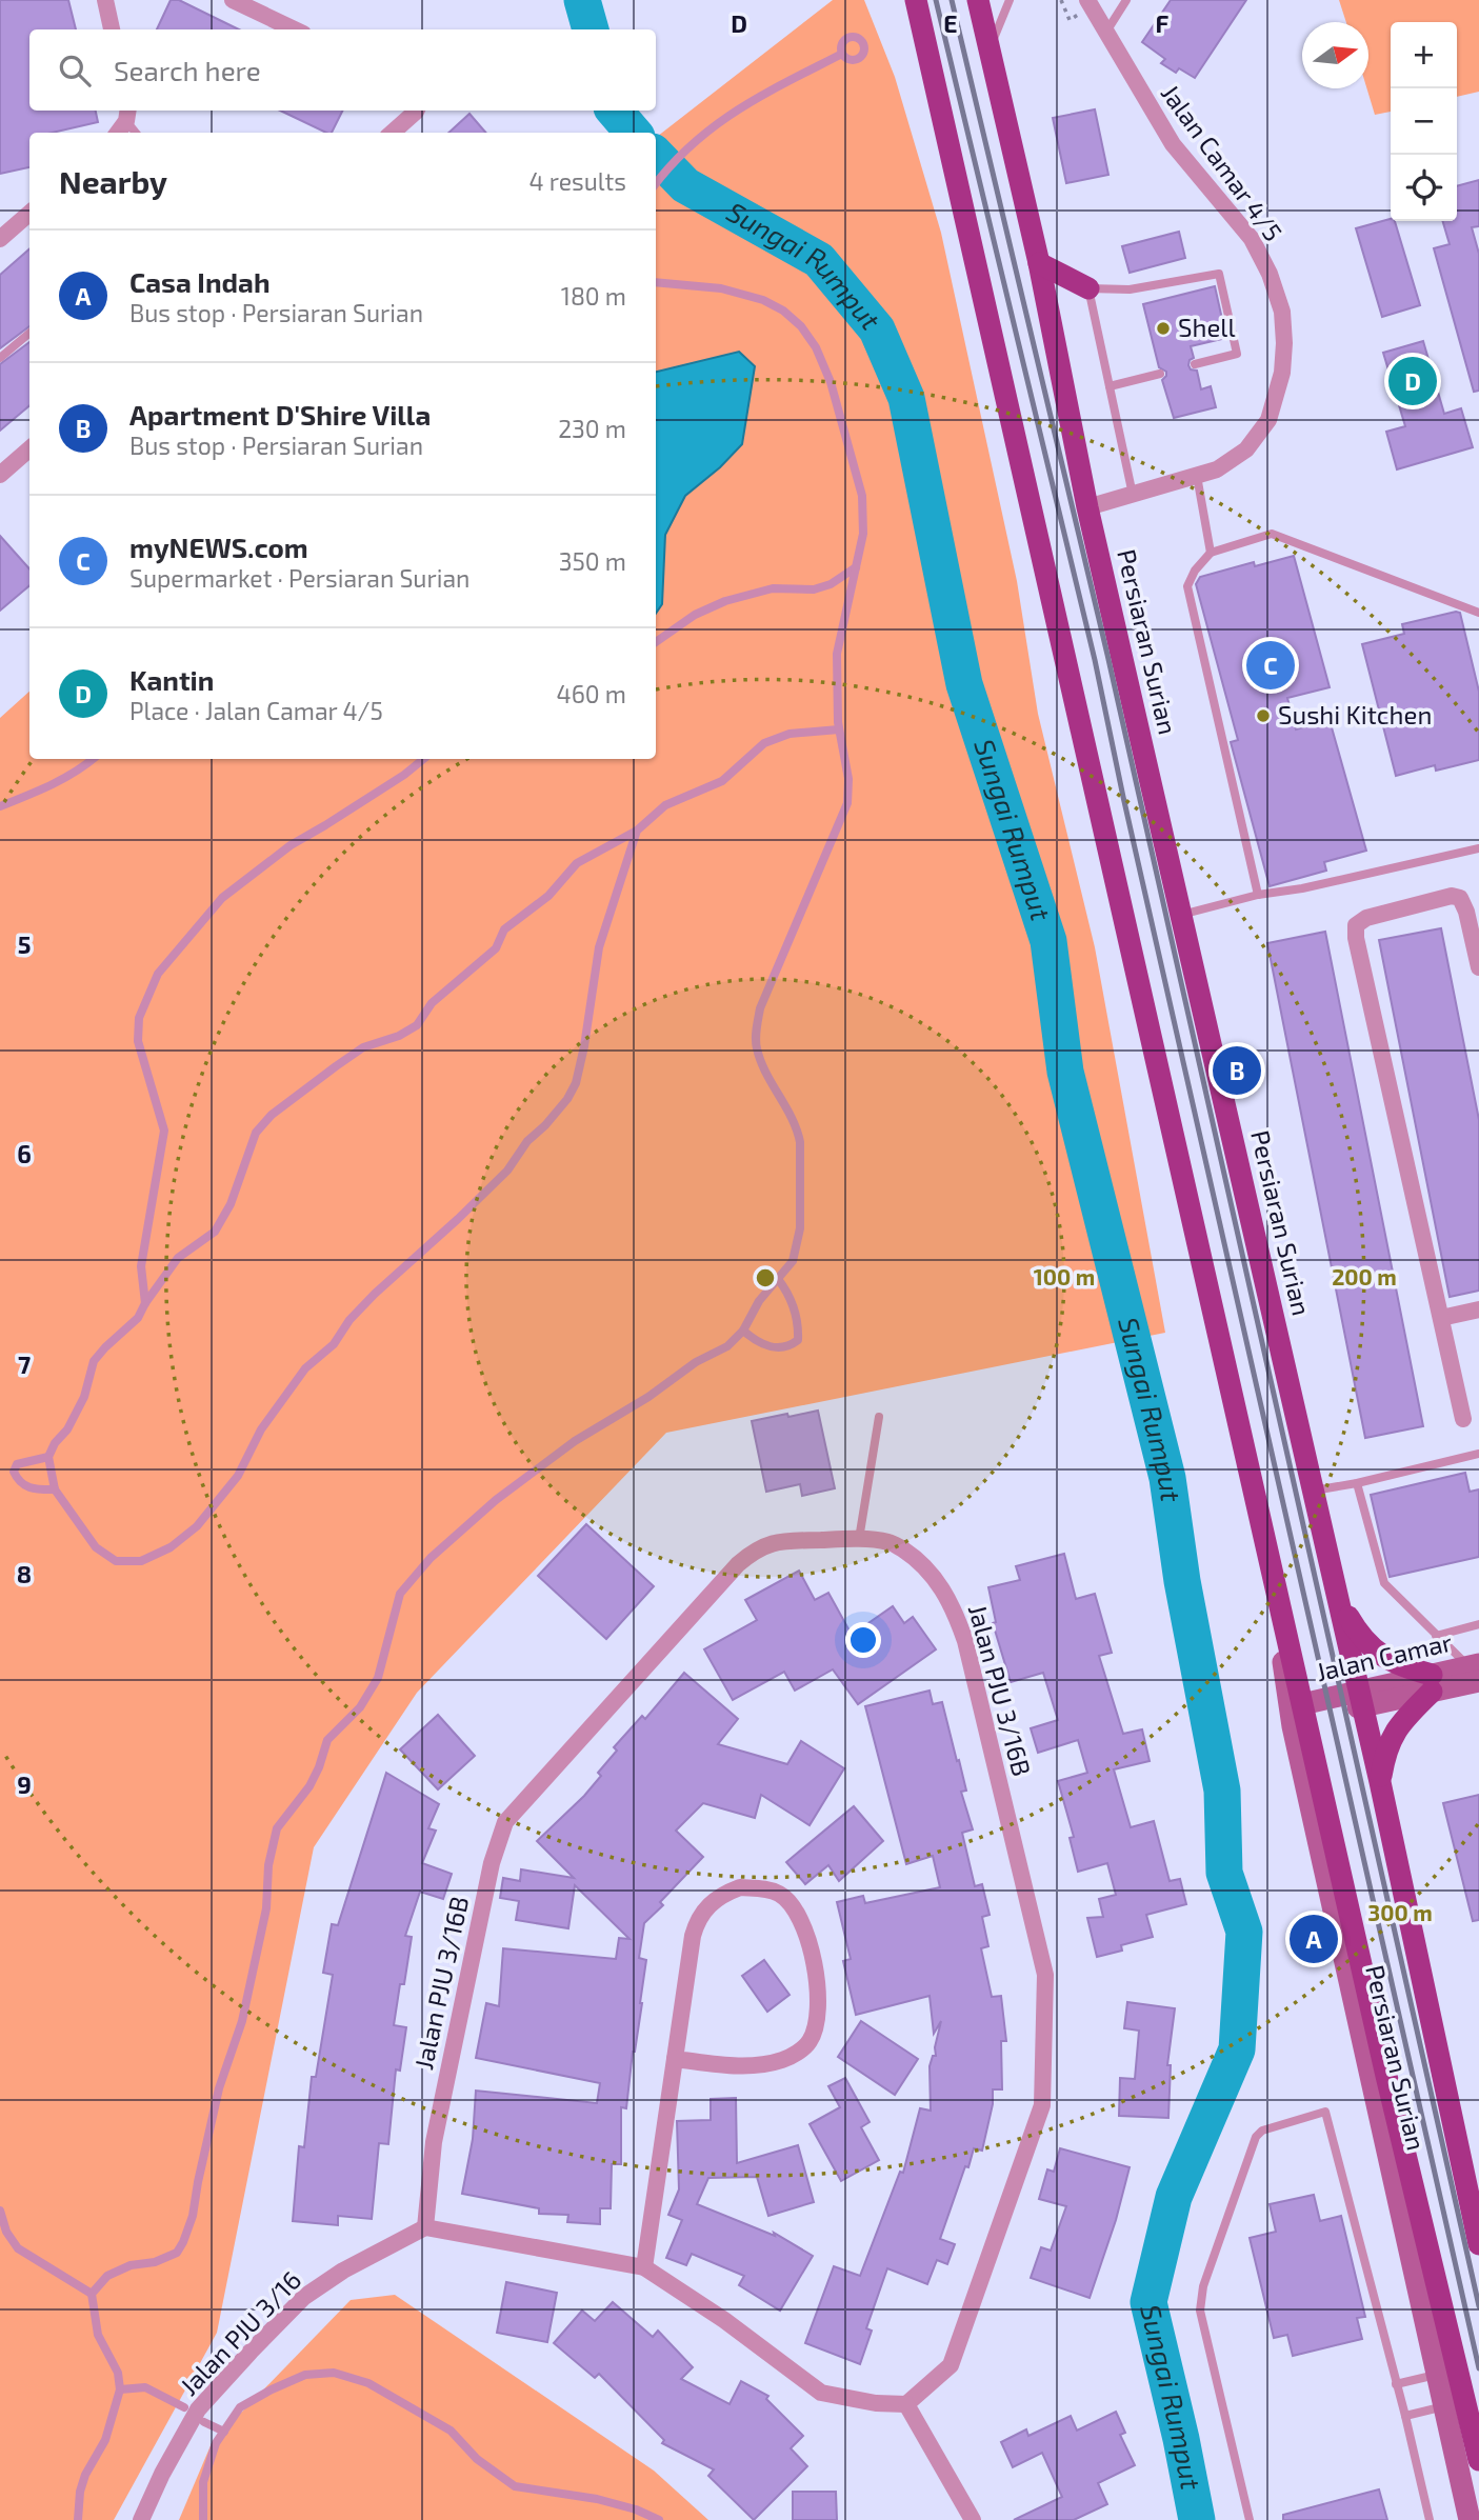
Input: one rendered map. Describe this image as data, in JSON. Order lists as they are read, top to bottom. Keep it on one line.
{"streets":{"main road":["Persiaran Surian","Jalan Camar"],"street":["Jalan Camar 4/5","Jalan PJU 3/16B","Jalan PJU 3/16"]},"crossings":[["Jalan Camar 4/5","Persiaran Surian"],["Persiaran Surian","Jalan Camar"],["Jalan PJU 3/16B","Jalan PJU 3/16"]],"water":["Sungai Rumput"],"places":["Shell","Sushi Kitchen"],"north":"right","page":{"map_buttons":["+","−"],"search":"Search here","heading":["Nearby","4 results"],"list":[{"mark":"A","name":"Casa Indah","note":"Bus stop · Persiaran Surian","value":"180 m"},{"mark":"B","name":"Apartment D'Shire Villa","note":"Bus stop · Persiaran Surian","value":"230 m"},{"mark":"C","name":"myNEWS.com","note":"Supermarket · Persiaran Surian","value":"350 m"},{"mark":"D","name":"Kantin","note":"Place · Jalan Camar 4/5","value":"460 m"}],"pins":["D","C","B","A"]},"grid":{"columns":["D","E","F"],"rows":["5","6","7","8","9"]},"rings":["100 m","200 m","300 m"]}
